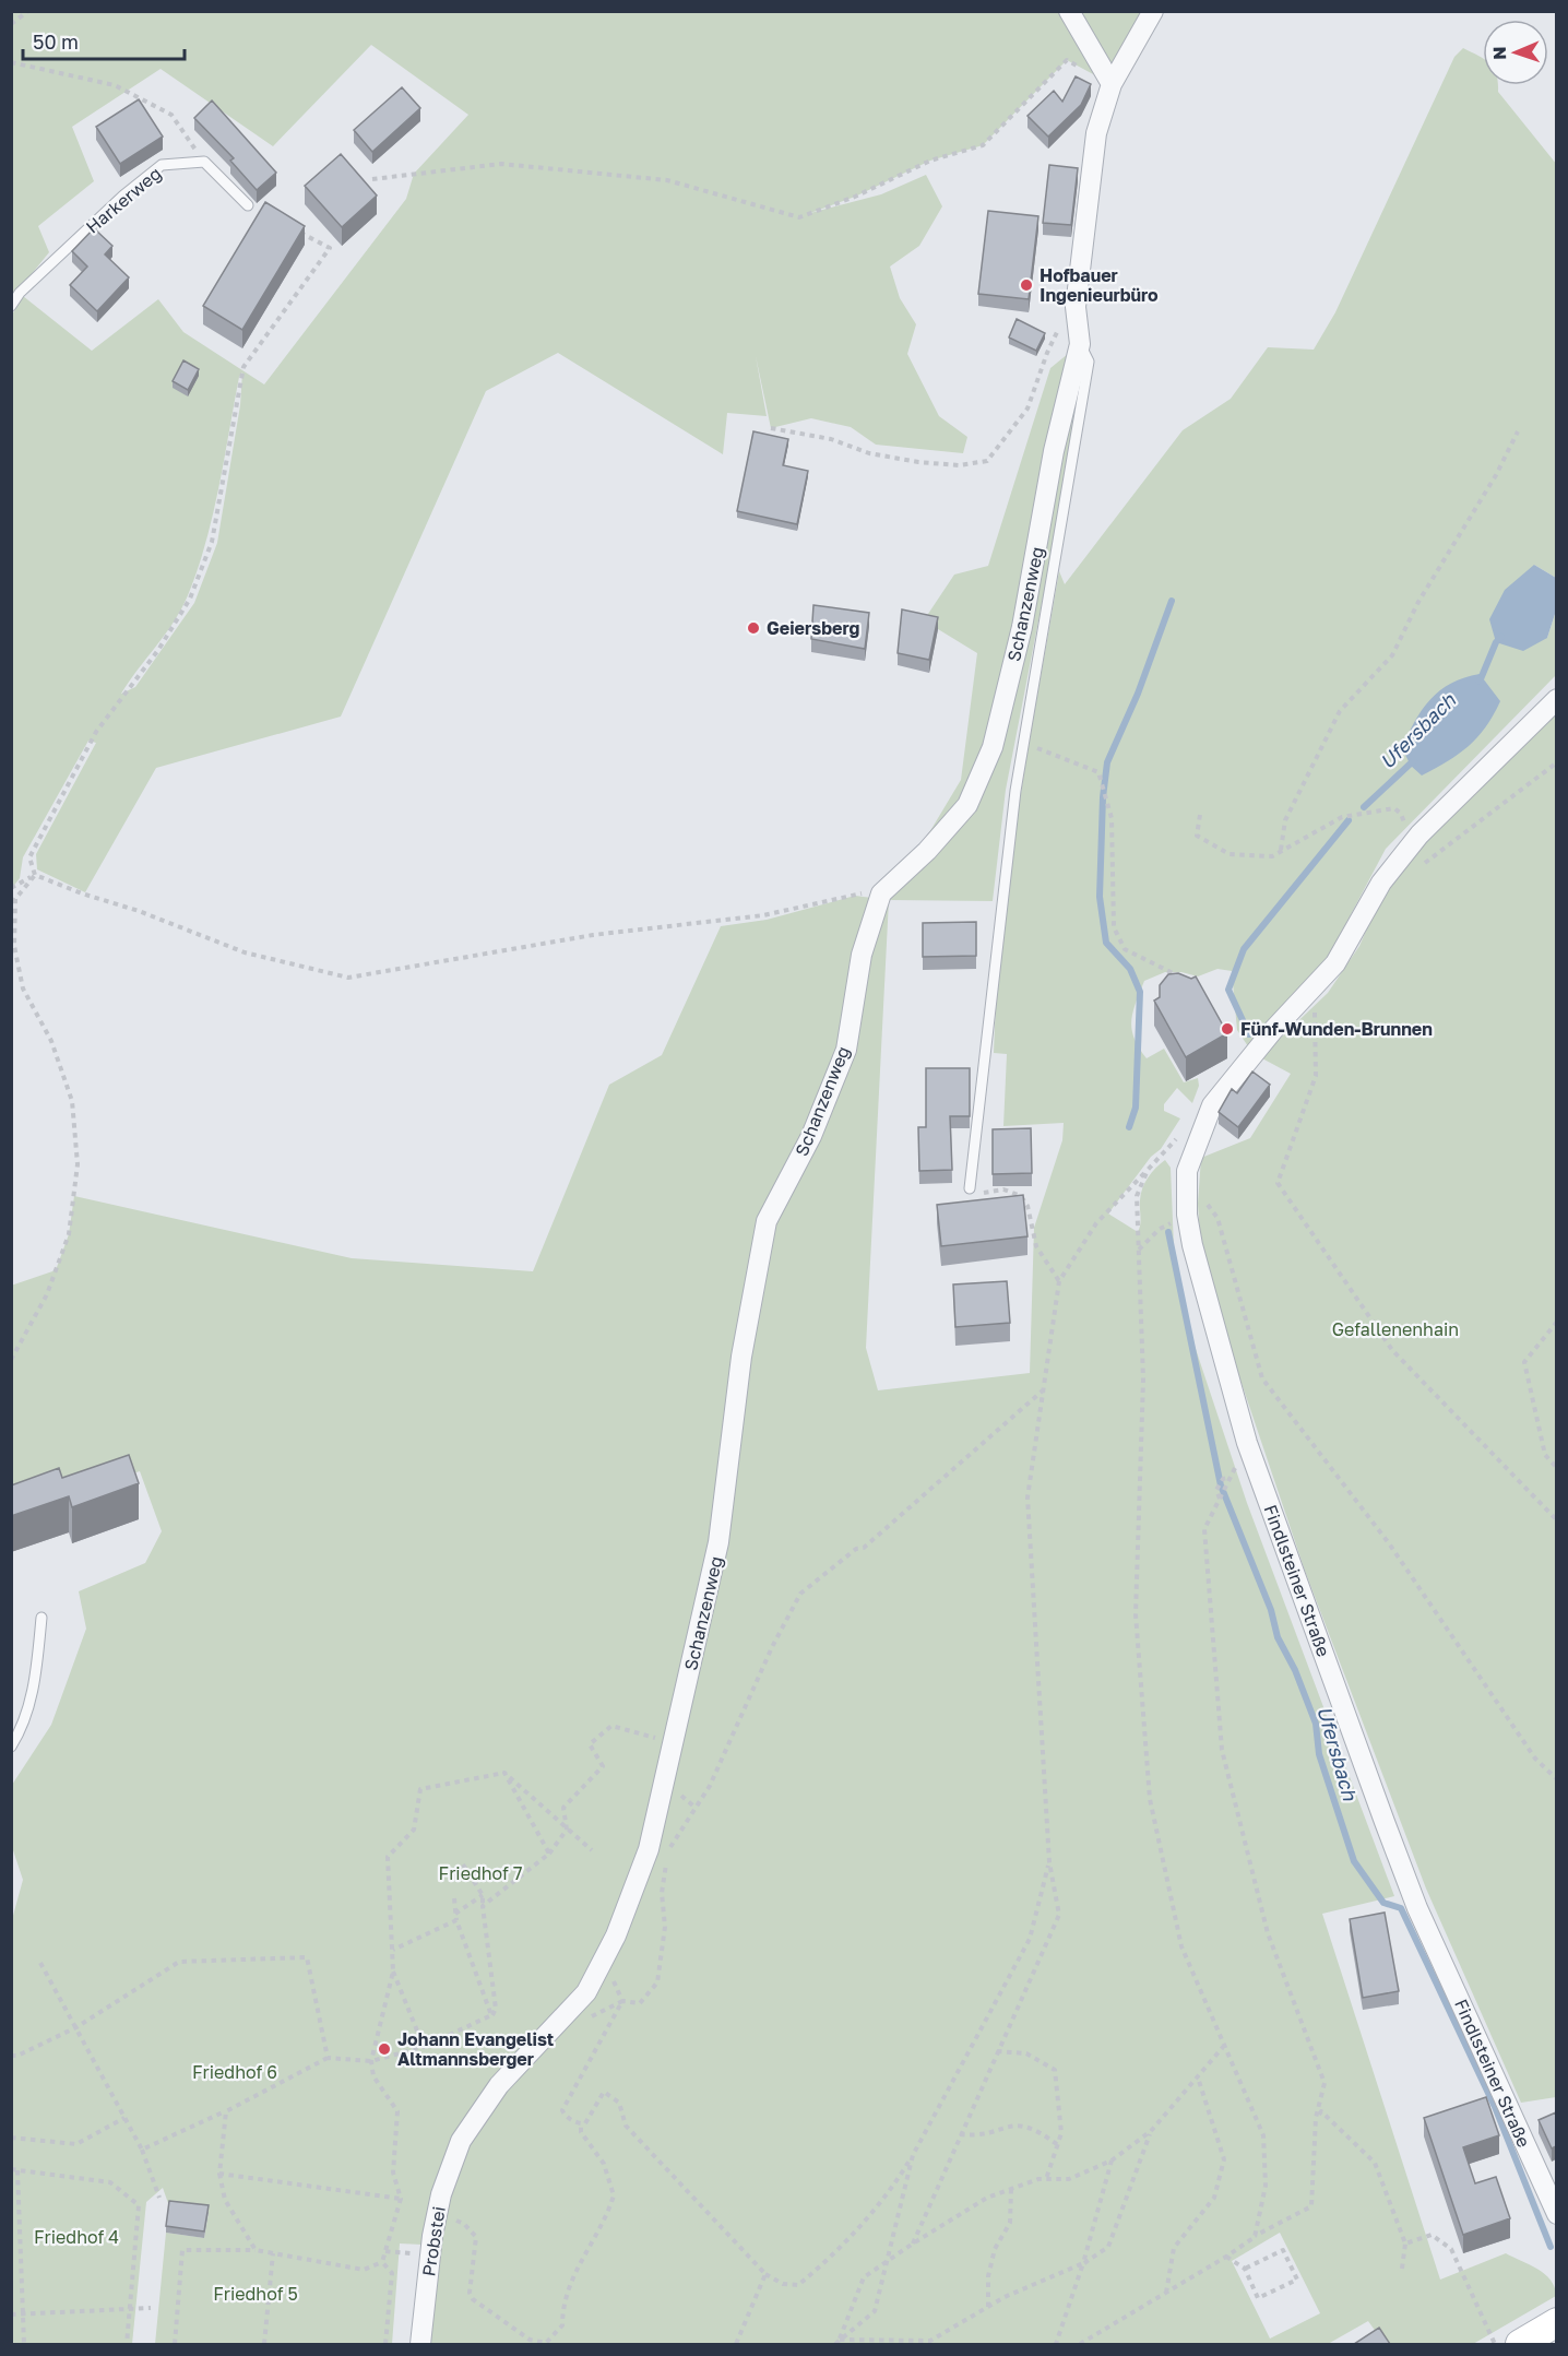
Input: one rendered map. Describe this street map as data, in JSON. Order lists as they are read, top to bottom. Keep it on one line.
{"streets":{"street":["Schanzenweg","Findlsteiner Straße","Probstei"],"lane":["Harkerweg"]},"crossings":[["Schanzenweg","Probstei"]],"water":["Ufersbach"],"parks":["Gefallenenhain","Friedhof 7","Friedhof 6","Friedhof 4","Friedhof 5"],"places":["Hofbauer Ingenieurbüro","Geiersberg","Fünf-Wunden-Brunnen","Johann Evangelist Altmannsberger"],"scale_bar":"50 m","north":"left"}
